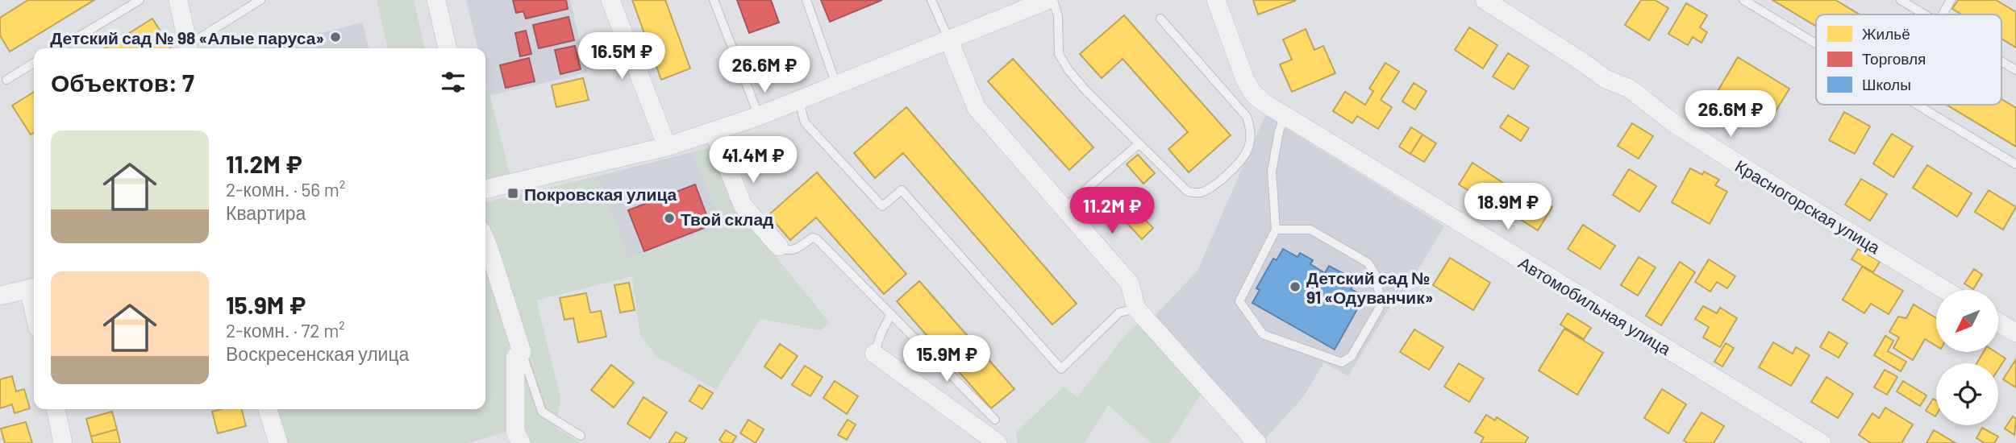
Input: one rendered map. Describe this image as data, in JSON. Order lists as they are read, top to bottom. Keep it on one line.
{"streets":{"street":["Красногорская улица","Автомобильная улица"]},"places":{"other":["Детский сад № 98 «Алые паруса»","Твой склад","Детский сад № 91 «Одуванчик»"],"transit":["Покровская улица"]},"legend":["Жильё","Торговля","Школы"],"north":"bottom left","page":{"price":["16.5M ₽","26.6M ₽","26.6M ₽","41.4M ₽","18.9M ₽","11.2M ₽","15.9M ₽"],"heading":"Объектов: 7","list":[{"name":"11.2M ₽","note":"2-комн. · 56 m² · Квартира"},{"name":"15.9M ₽","note":"2-комн. · 72 m² · Воскресенская улица"}]}}
